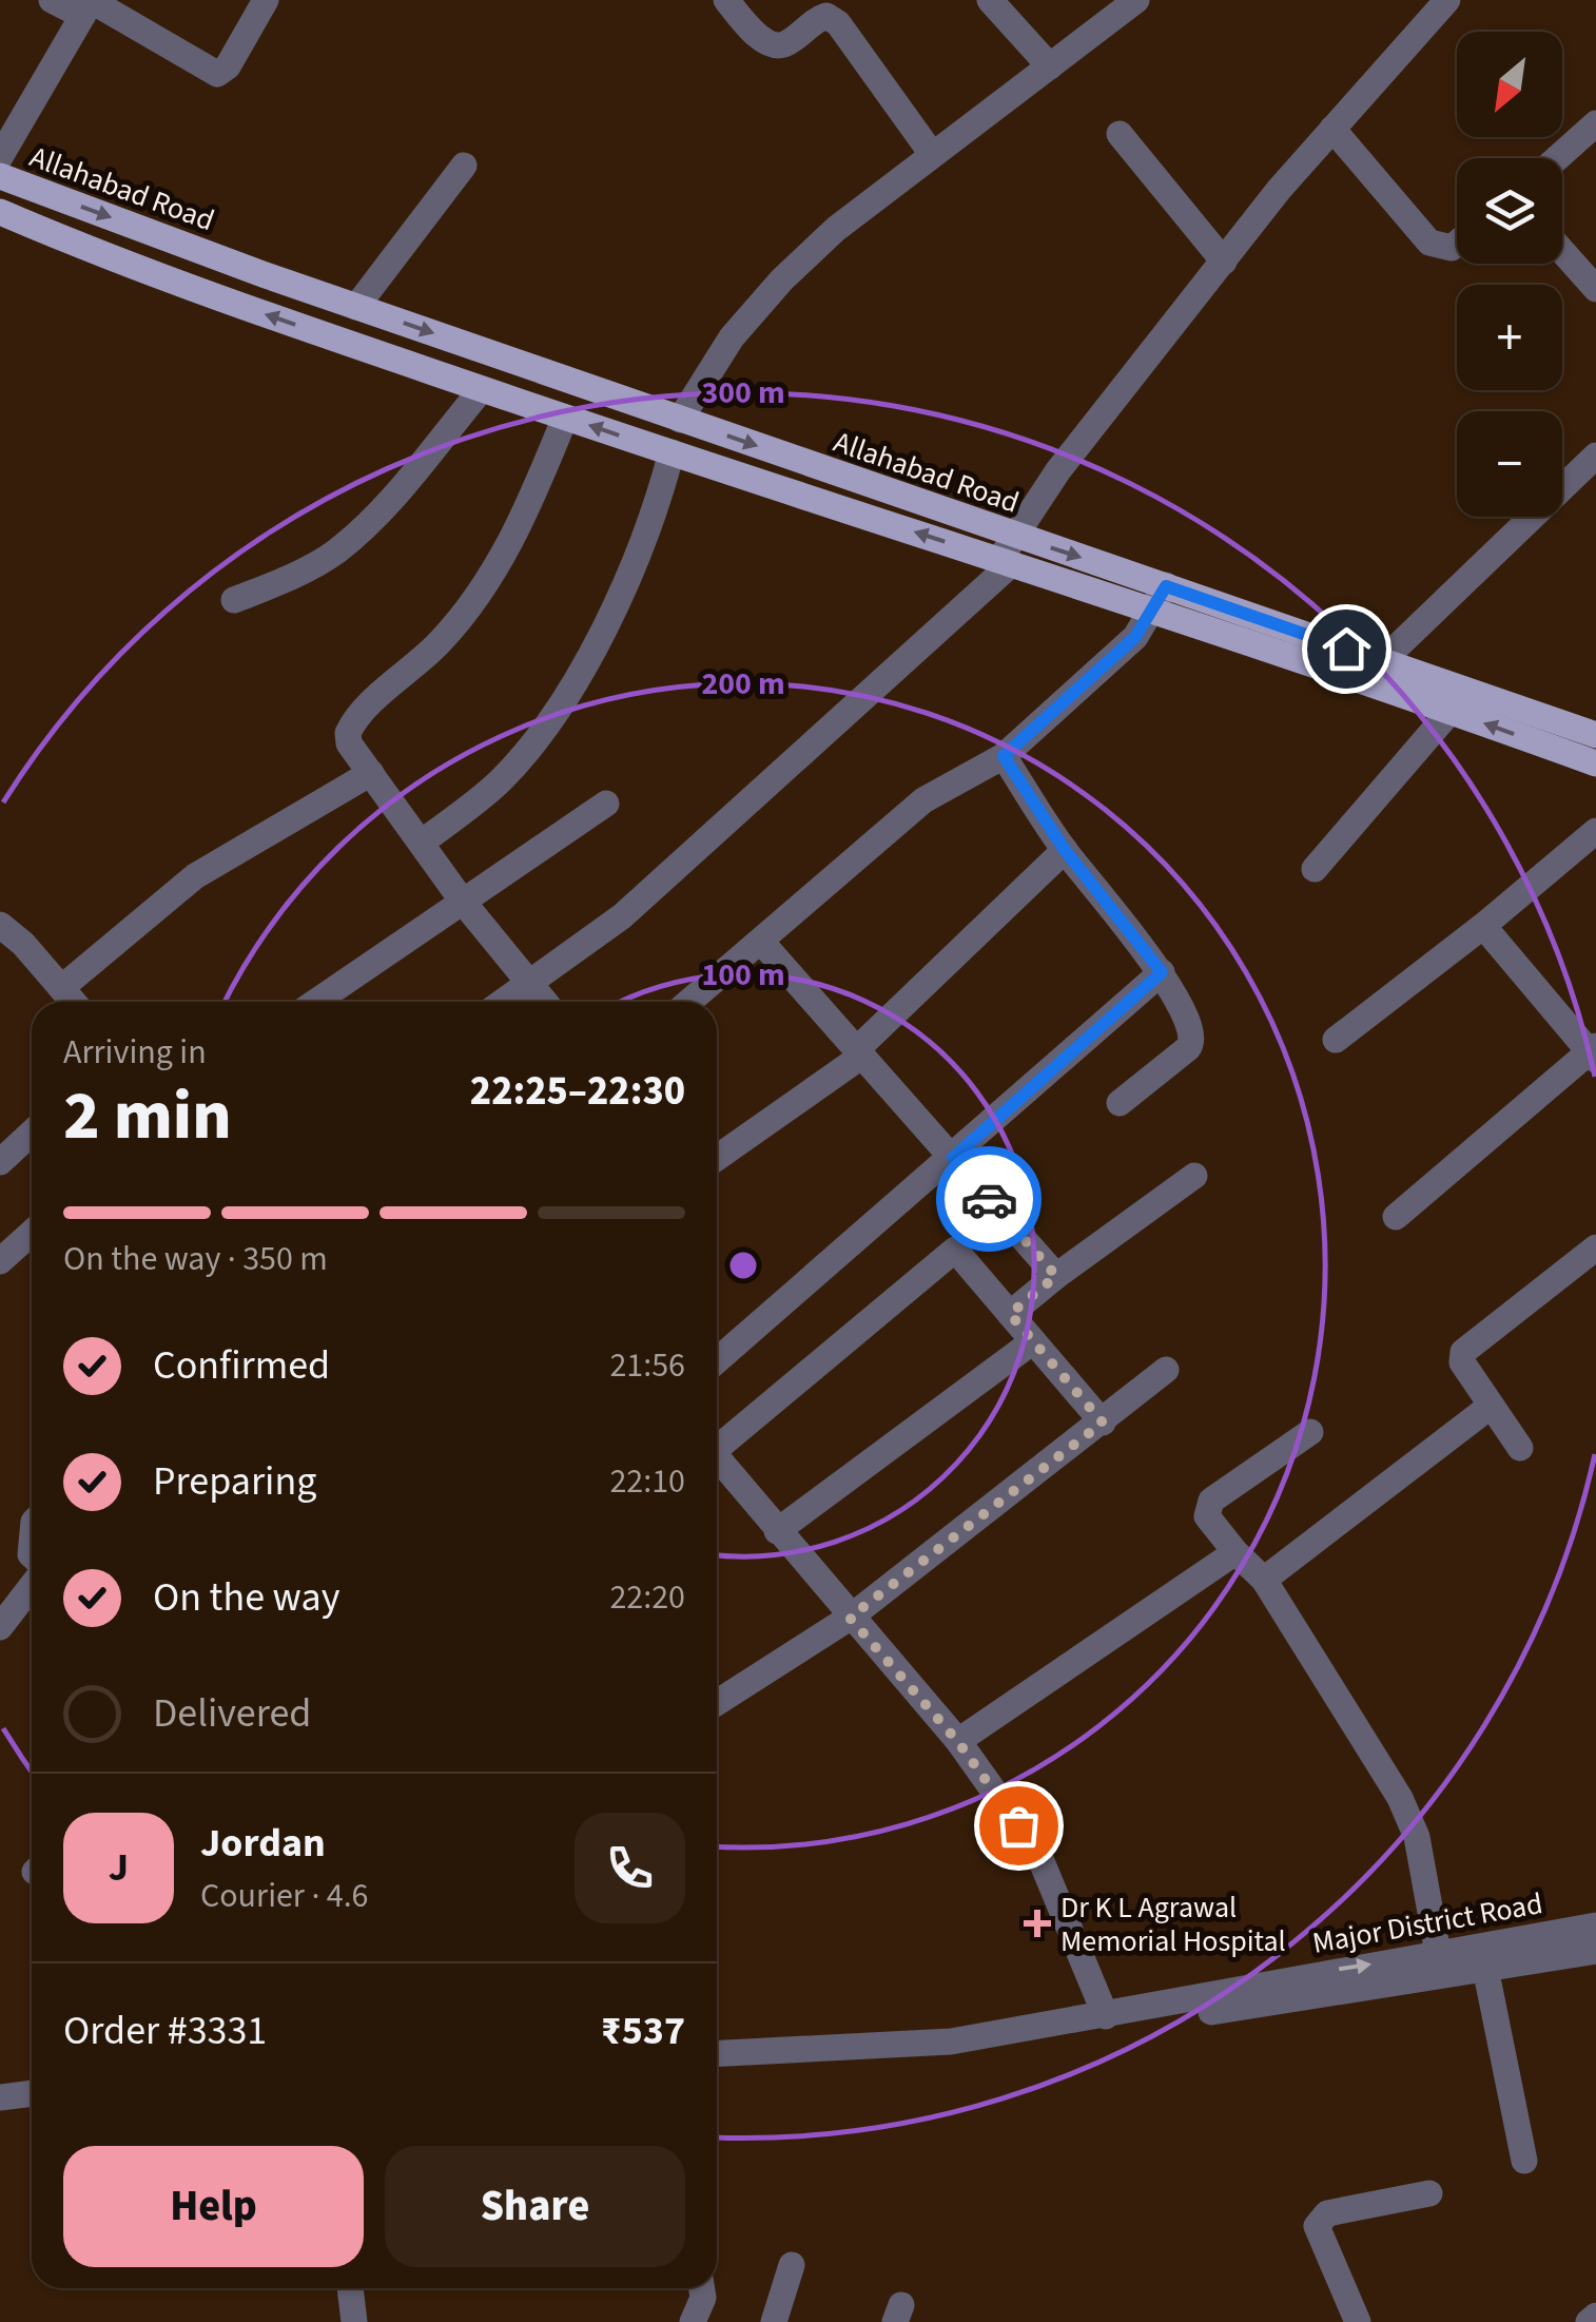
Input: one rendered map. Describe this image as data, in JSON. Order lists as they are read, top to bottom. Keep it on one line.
{"streets":{"main road":["Allahabad Road"],"street":["Major District Road"]},"places":{"health":["Dr K L Agrawal Memorial Hospital"]},"north":"bottom left","page":{"map_buttons":["+","−"],"heading":["2 min","Arriving in","22:25–22:30"],"panel":["Jordan","Courier · 4.6","Order #3331","₹537"],"bar":"On the way · 350 m","list":[["Confirmed","21:56"],["Preparing","22:10"],["On the way","22:20"],"Delivered"],"round":"J","buttons":["Help","Share"]},"rings":["300 m","200 m","100 m"]}
